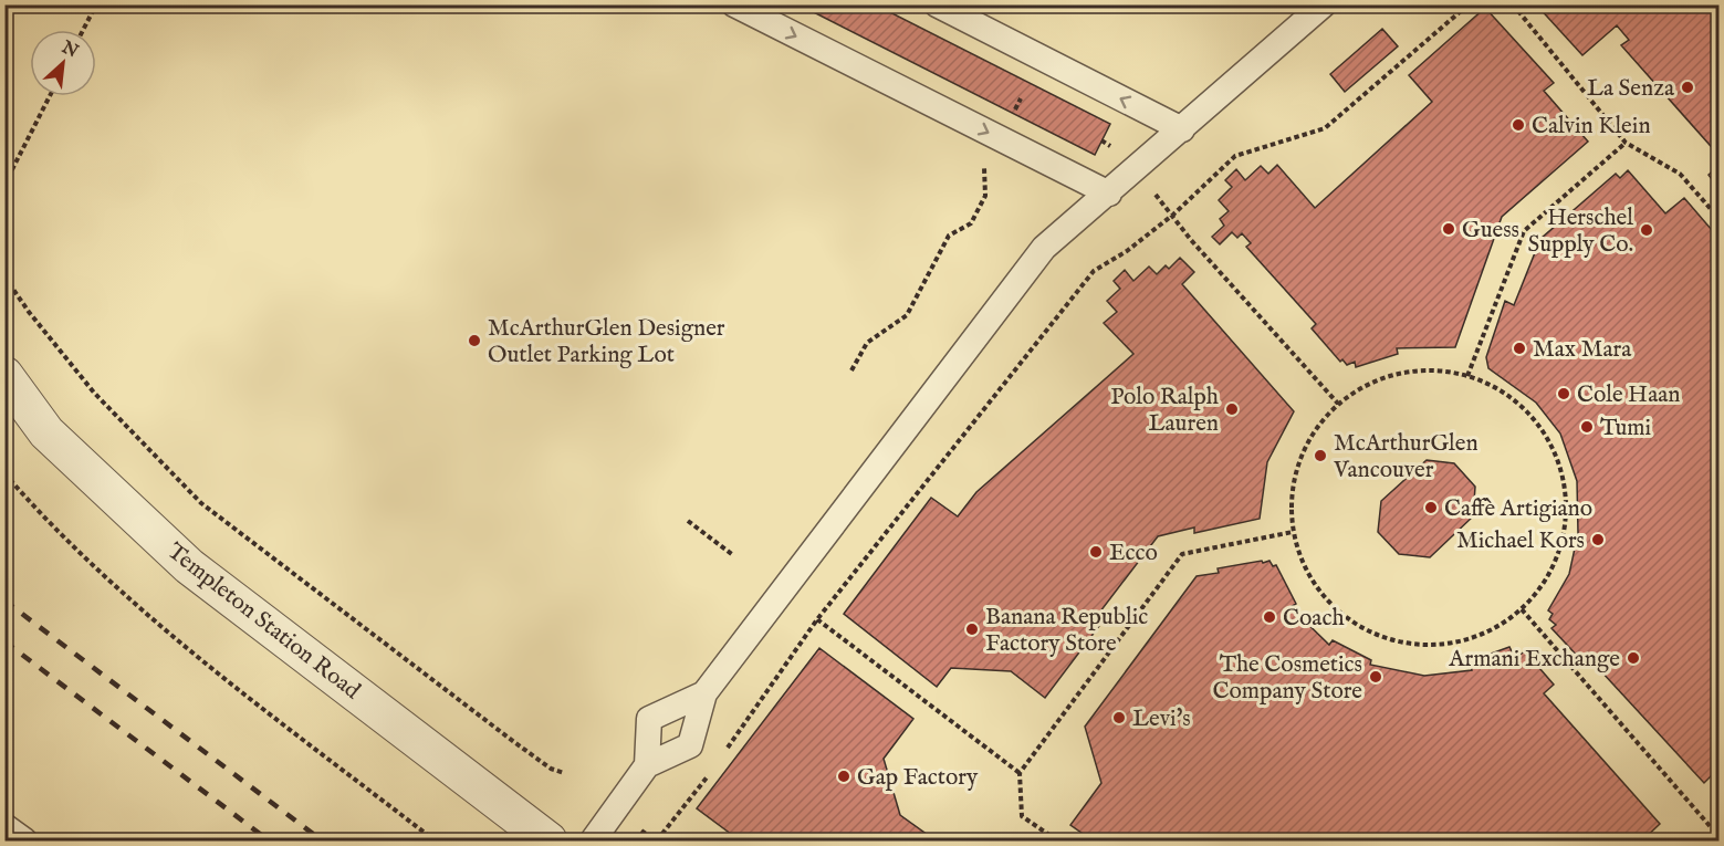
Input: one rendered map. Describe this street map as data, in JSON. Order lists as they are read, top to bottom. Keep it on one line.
{"streets":{"street":["Templeton Station Road"]},"places":["La Senza","Calvin Klein","Guess","Herschel Supply Co.","McArthurGlen Designer Outlet Parking Lot","Max Mara","Cole Haan","Polo Ralph Lauren","Tumi","McArthurGlen Vancouver","Caffè Artigiano","Michael Kors","Ecco","Coach","Banana Republic Factory Store","Armani Exchange","The Cosmetics Company Store","Levi's","Gap Factory"],"north":"top right"}
